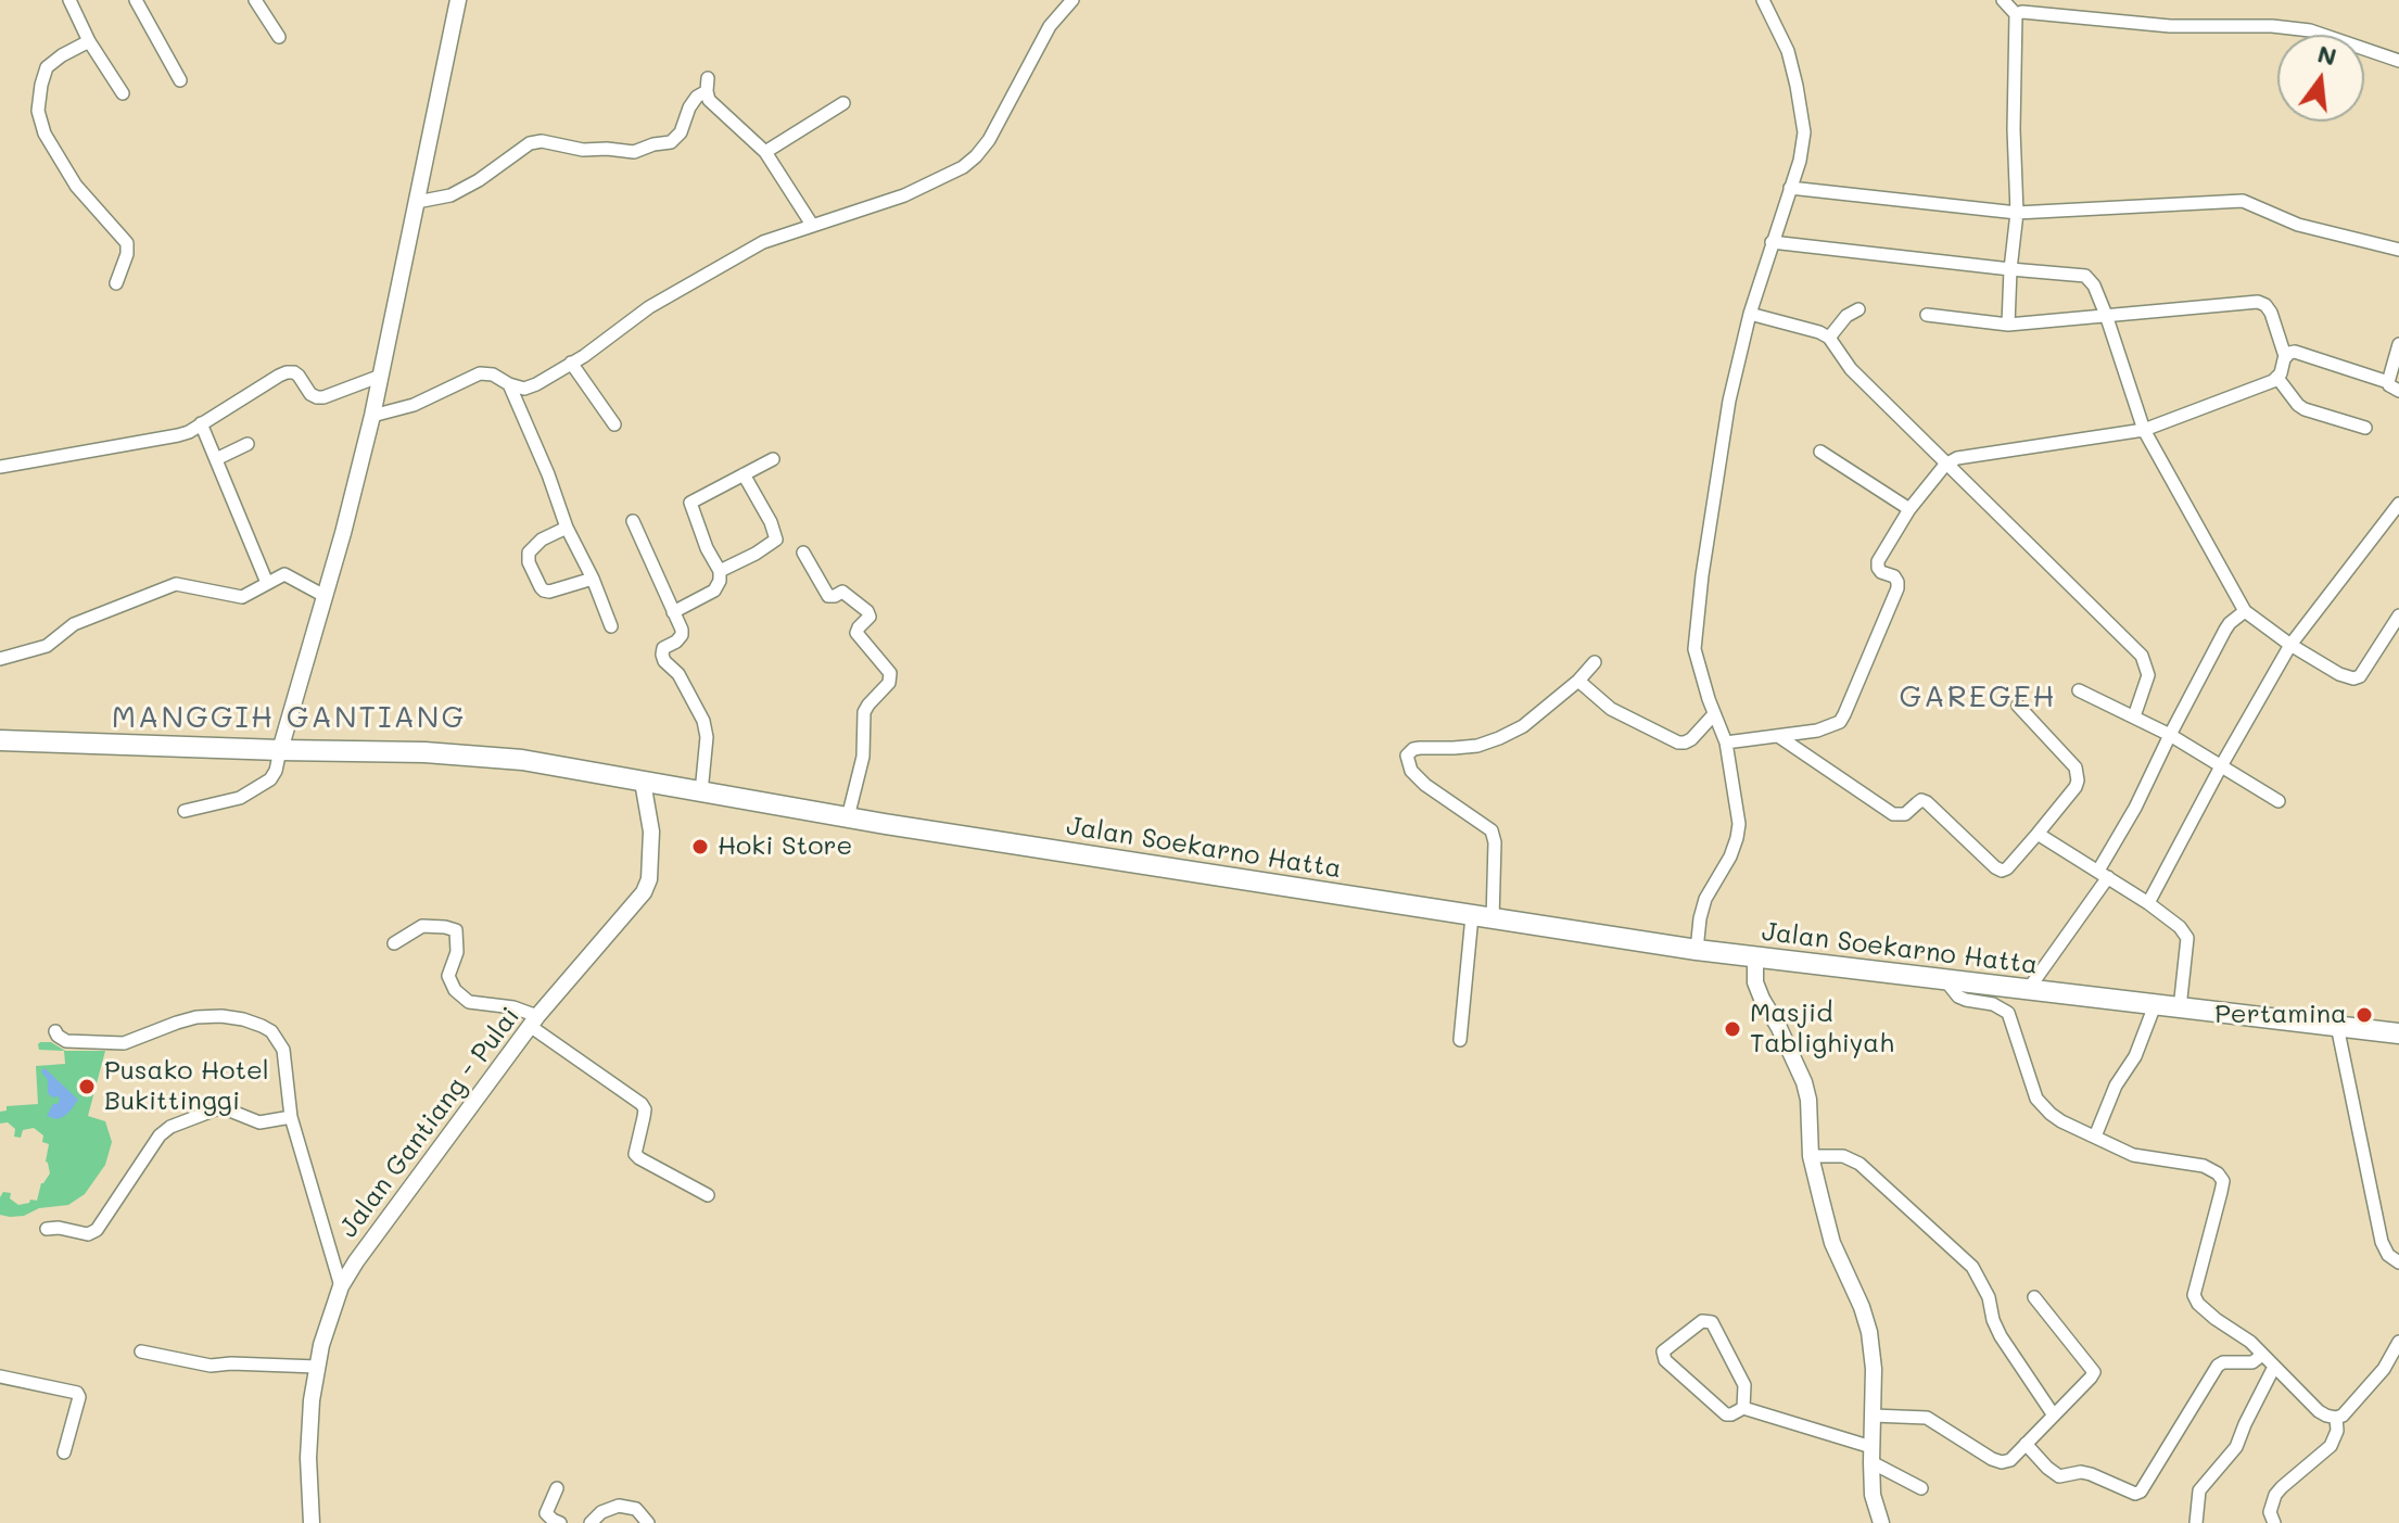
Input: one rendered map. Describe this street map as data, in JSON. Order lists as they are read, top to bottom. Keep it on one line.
{"streets":{"highway":["Jalan Soekarno Hatta"],"street":["Jalan Gantiang - Pulai"]},"crossings":[["Jalan Soekarno Hatta","Jalan Gantiang - Pulai"]],"districts":["GAREGEH","MANGGIH GANTIANG"],"places":["Hoki Store","Pertamina","Masjid Tablighiyah","Pusako Hotel Bukittinggi"],"north":"top"}
